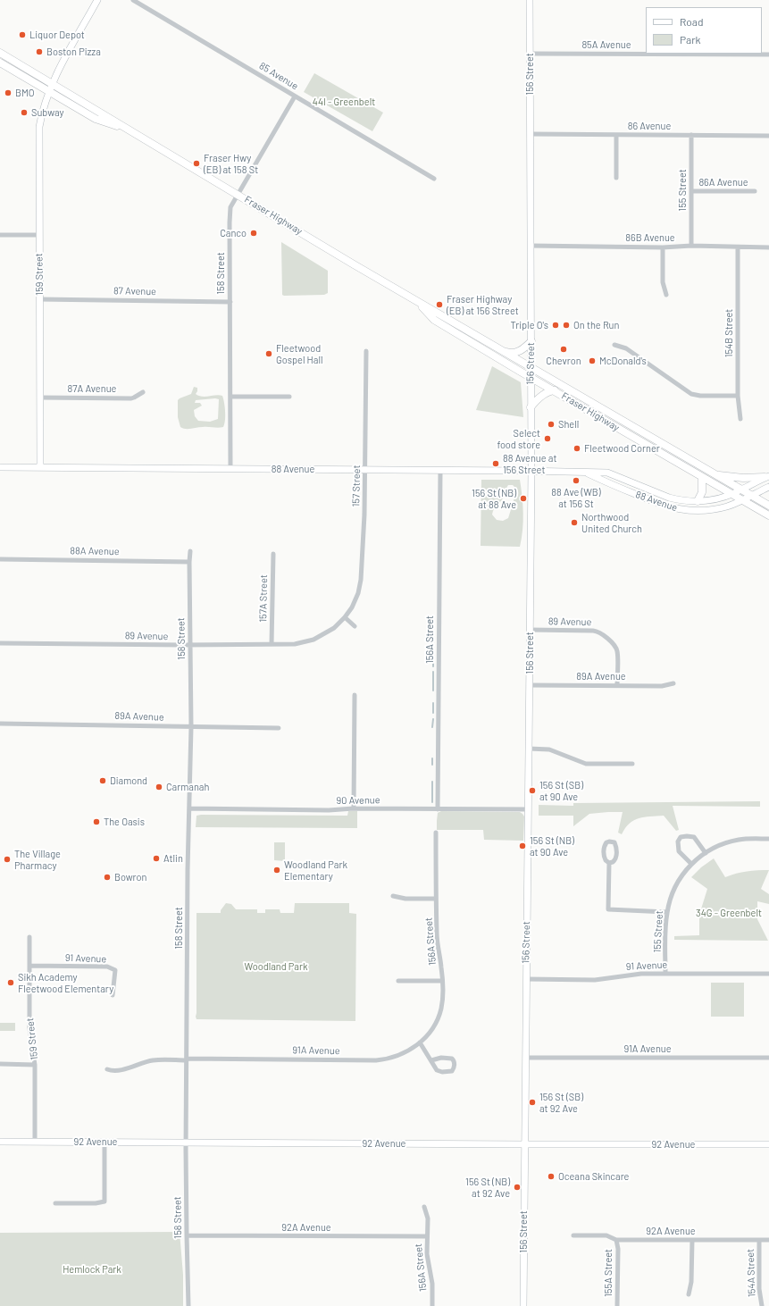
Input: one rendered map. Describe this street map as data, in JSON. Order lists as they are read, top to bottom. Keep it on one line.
{"streets":{"main road":["156 Street","Fraser Highway","159 Street","88 Avenue","92 Avenue"],"street":["85A Avenue","85 Avenue","86 Avenue","86A Avenue","155 Street","86B Avenue","158 Street","87 Avenue","154B Street","87A Avenue","157 Street","88A Avenue","157A Street","89 Avenue","156A Street","89A Avenue","90 Avenue","91 Avenue","91A Avenue","92A Avenue","155A Street","154A Street"]},"crossings":[["85A Avenue","156 Street"],["156 Street","86 Avenue"],["156 Street","Fraser Highway"],["156 Street","86B Avenue"],["156 Street","88 Avenue"],["156 Street","89 Avenue"],["156 Street","89A Avenue"],["156 Street","90 Avenue"],["156 Street","91 Avenue"],["156 Street","91A Avenue"],["156 Street","92 Avenue"],["85 Avenue","158 Street"],["86 Avenue","155 Street"],["86A Avenue","155 Street"],["155 Street","86B Avenue"],["155 Street","91 Avenue"],["Fraser Highway","158 Street"],["Fraser Highway","159 Street"],["Fraser Highway","88 Avenue"],["86B Avenue","154B Street"],["158 Street","87 Avenue"],["158 Street","88 Avenue"],["158 Street","88A Avenue"],["158 Street","89 Avenue"],["158 Street","89A Avenue"],["158 Street","90 Avenue"],["158 Street","91A Avenue"],["158 Street","92 Avenue"],["158 Street","92A Avenue"],["159 Street","87 Avenue"],["159 Street","87A Avenue"],["159 Street","88 Avenue"],["159 Street","91 Avenue"],["159 Street","92 Avenue"],["88 Avenue","157 Street"],["88 Avenue","156A Street"],["157 Street","89 Avenue"],["157A Street","89 Avenue"],["89 Avenue","89A Avenue"],["156A Street","90 Avenue"],["156A Street","91A Avenue"],["156A Street","92A Avenue"],["92A Avenue","155A Street"],["92A Avenue","154A Street"]],"parks":["44I - Greenbelt","34G - Greenbelt","Woodland Park","Hemlock Park"],"places":["Liquor Depot","Boston Pizza","BMO","Subway","Fraser Hwy (EB) at 158 St","Canco","Fraser Highway (EB) at 156 Street","Triple O's","On the Run","Chevron","Fleetwood Gospel Hall","McDonald's","Shell","Select food store","Fleetwood Corner","88 Avenue at 156 Street","88 Ave (WB) at 156 St","156 St (NB) at 88 Ave","Northwood United Church","Diamond","Carmanah","156 St (SB) at 90 Ave","The Oasis","156 St (NB) at 90 Ave","Atlin","The Village Pharmacy","Woodland Park Elementary","Bowron","Sikh Academy Fleetwood Elementary","156 St (SB) at 92 Ave","Oceana Skincare","156 St (NB) at 92 Ave"],"legend":["Road","Park"]}
